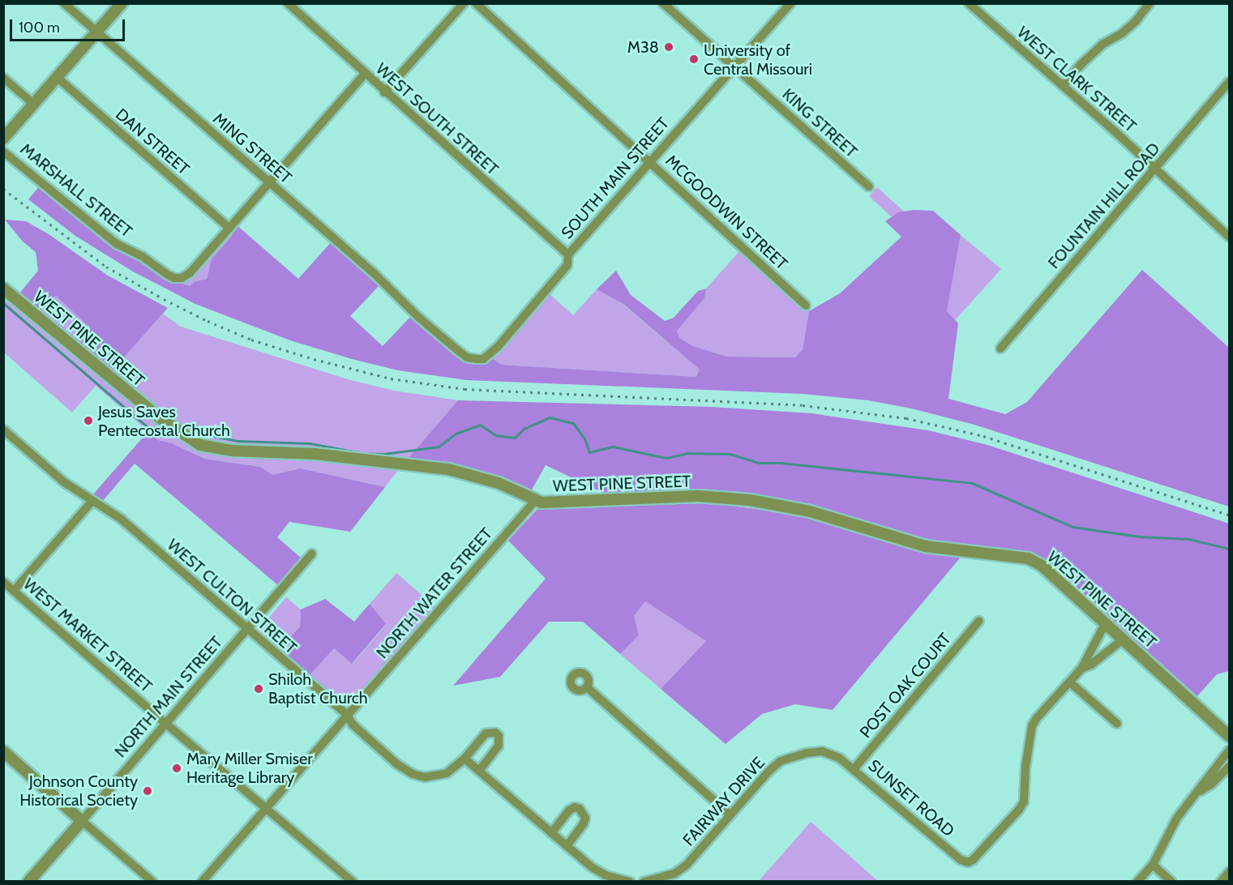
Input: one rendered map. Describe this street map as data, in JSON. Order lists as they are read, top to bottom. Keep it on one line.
{"streets":{"street":["WEST CLARK STREET","WEST SOUTH STREET","KING STREET","DAN STREET","MING STREET","SOUTH MAIN STREET","MARSHALL STREET","FOUNTAIN HILL ROAD","MCGOODWIN STREET","WEST PINE STREET","NORTH WATER STREET","WEST CULTON STREET","WEST MARKET STREET","POST OAK COURT","NORTH MAIN STREET","SUNSET ROAD","FAIRWAY DRIVE"]},"crossings":[["WEST CLARK STREET","FOUNTAIN HILL ROAD"],["WEST SOUTH STREET","SOUTH MAIN STREET"],["KING STREET","SOUTH MAIN STREET"],["DAN STREET","MARSHALL STREET"],["MING STREET","SOUTH MAIN STREET"],["SOUTH MAIN STREET","MCGOODWIN STREET"],["WEST PINE STREET","NORTH WATER STREET"],["NORTH WATER STREET","WEST CULTON STREET"],["NORTH WATER STREET","WEST MARKET STREET"],["WEST CULTON STREET","NORTH MAIN STREET"],["WEST MARKET STREET","NORTH MAIN STREET"],["POST OAK COURT","SUNSET ROAD"],["POST OAK COURT","FAIRWAY DRIVE"],["SUNSET ROAD","FAIRWAY DRIVE"]],"places":["M38","University of Central Missouri","Jesus Saves Pentecostal Church","Shiloh Baptist Church","Mary Miller Smiser Heritage Library","Johnson County Historical Society"],"scale_bar":"100 m"}
